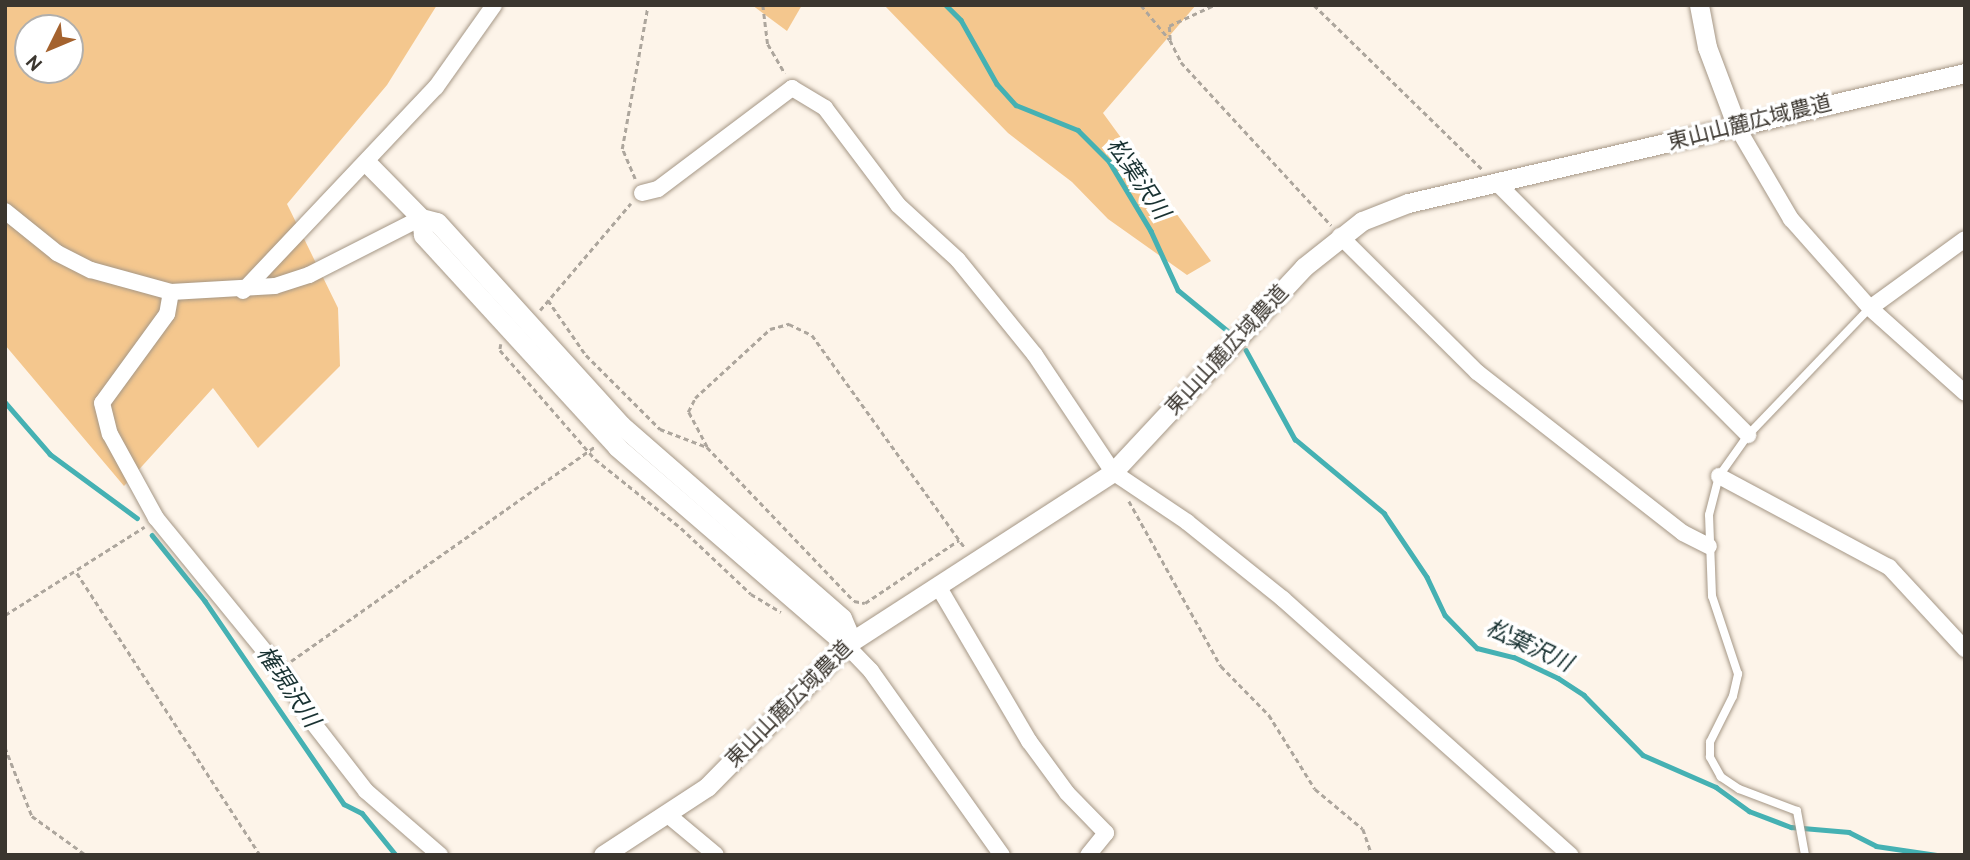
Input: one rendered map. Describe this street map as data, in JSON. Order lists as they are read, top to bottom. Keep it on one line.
{"streets":{"street":["東山山麓広域農道"]},"water":["松葉沢川","権現沢川"],"north":"bottom left"}
